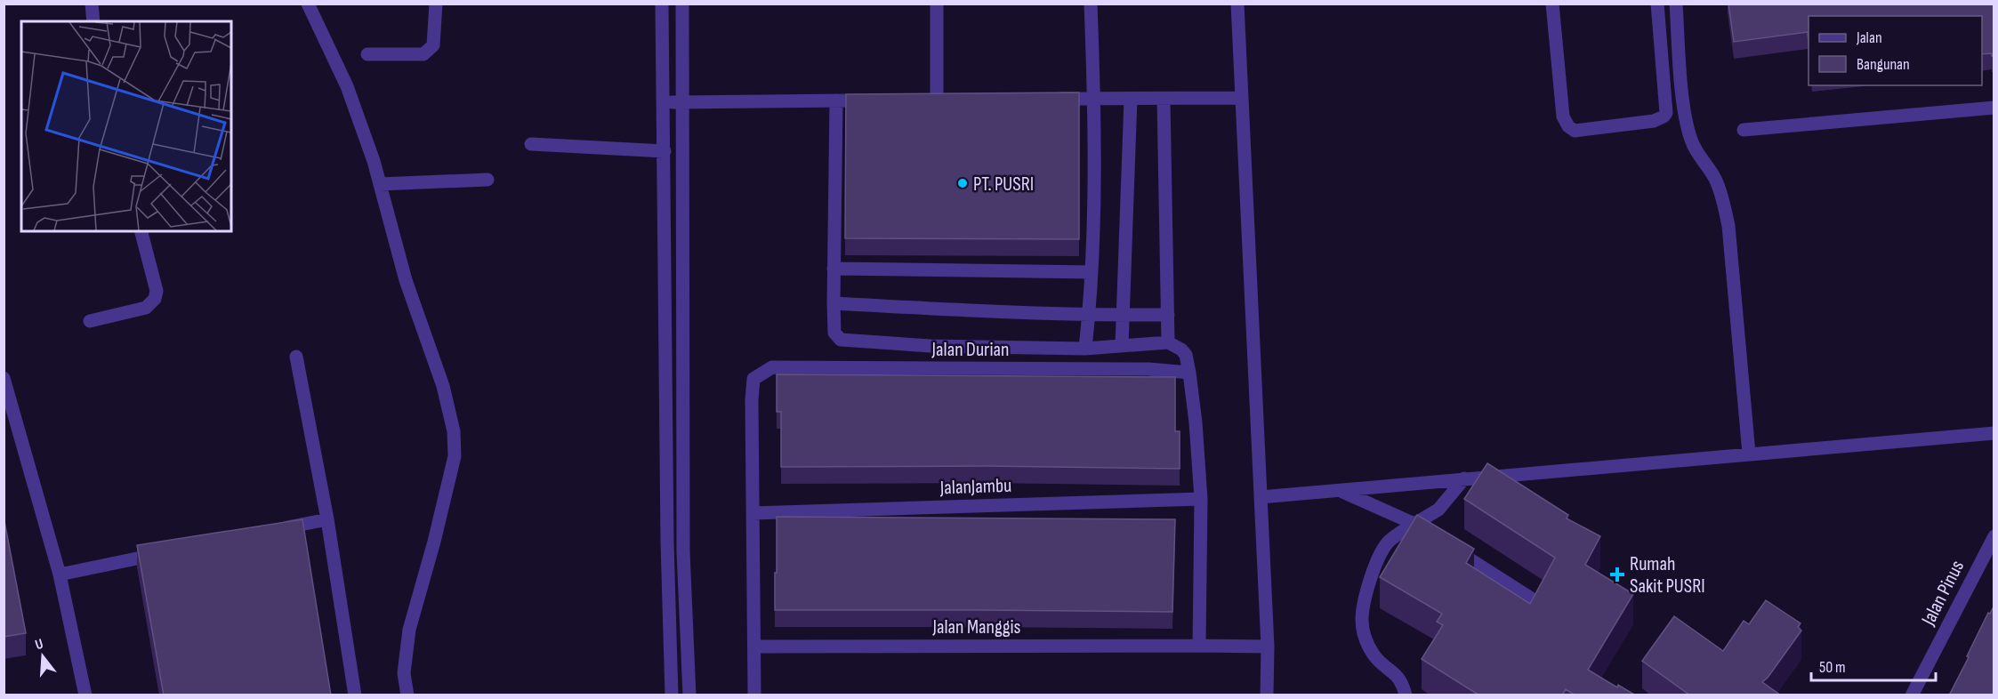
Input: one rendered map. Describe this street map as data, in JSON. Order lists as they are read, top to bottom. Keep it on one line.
{"streets":{"street":["Jalan Durian","JalanJambu","Jalan Pinus","Jalan Manggis"]},"crossings":[["Jalan Durian","JalanJambu"]],"places":{"other":["PT. PUSRI"],"health":["Rumah Sakit PUSRI"]},"legend":["Jalan","Bangunan"],"scale_bar":"50 m","north":"top"}
